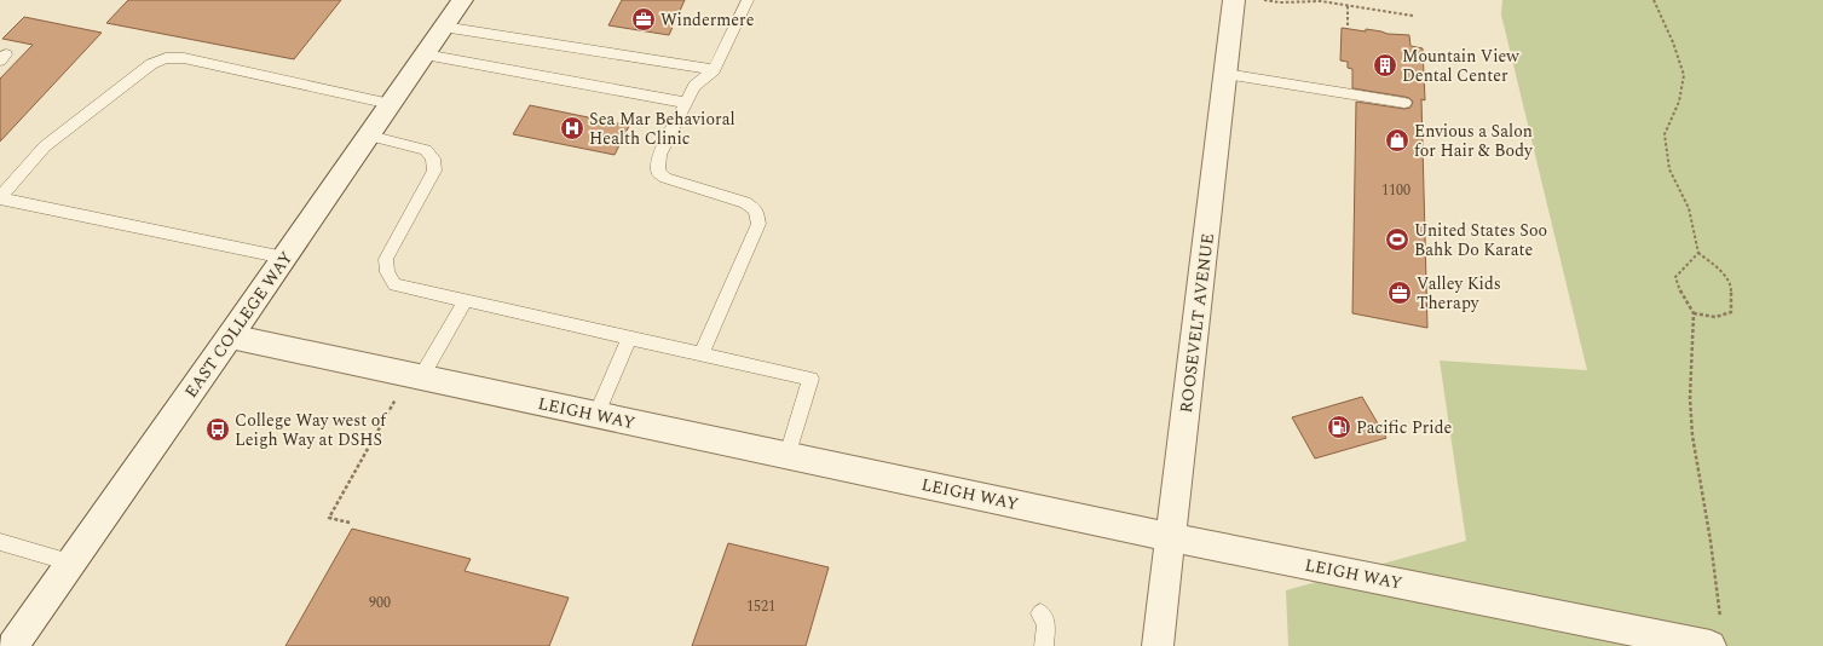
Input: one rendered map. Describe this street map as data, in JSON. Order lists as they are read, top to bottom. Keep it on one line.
{"streets":{"street":["ROOSEVELT AVENUE","EAST COLLEGE WAY","LEIGH WAY"]},"crossings":[["ROOSEVELT AVENUE","LEIGH WAY"],["EAST COLLEGE WAY","LEIGH WAY"]],"places":{"office":["Windermere","Valley Kids Therapy"],"building":["Mountain View Dental Center"],"hospital":["Sea Mar Behavioral Health Clinic"],"shop":["Envious a Salon for Hair & Body"],"sports":["United States Soo Bahk Do Karate"],"fuel station":["Pacific Pride"],"bus stop":["College Way west of Leigh Way at DSHS"]},"house_numbers":["1100","900","1521"]}
